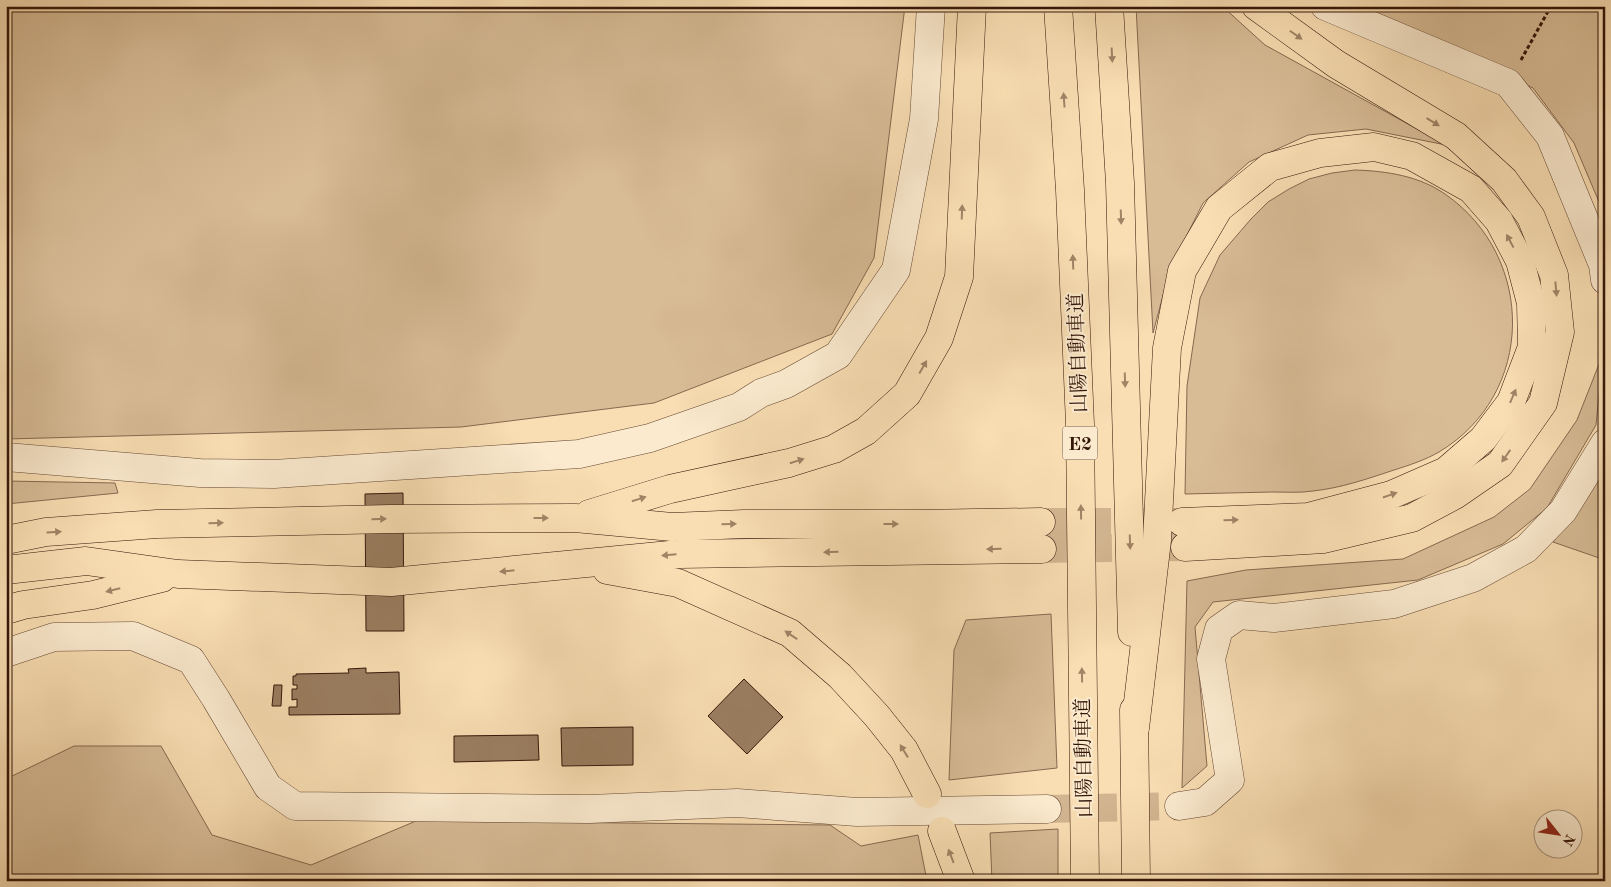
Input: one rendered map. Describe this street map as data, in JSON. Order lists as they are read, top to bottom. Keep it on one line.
{"streets":{"highway":["山陽自動車道","E2"]},"north":"bottom right"}
